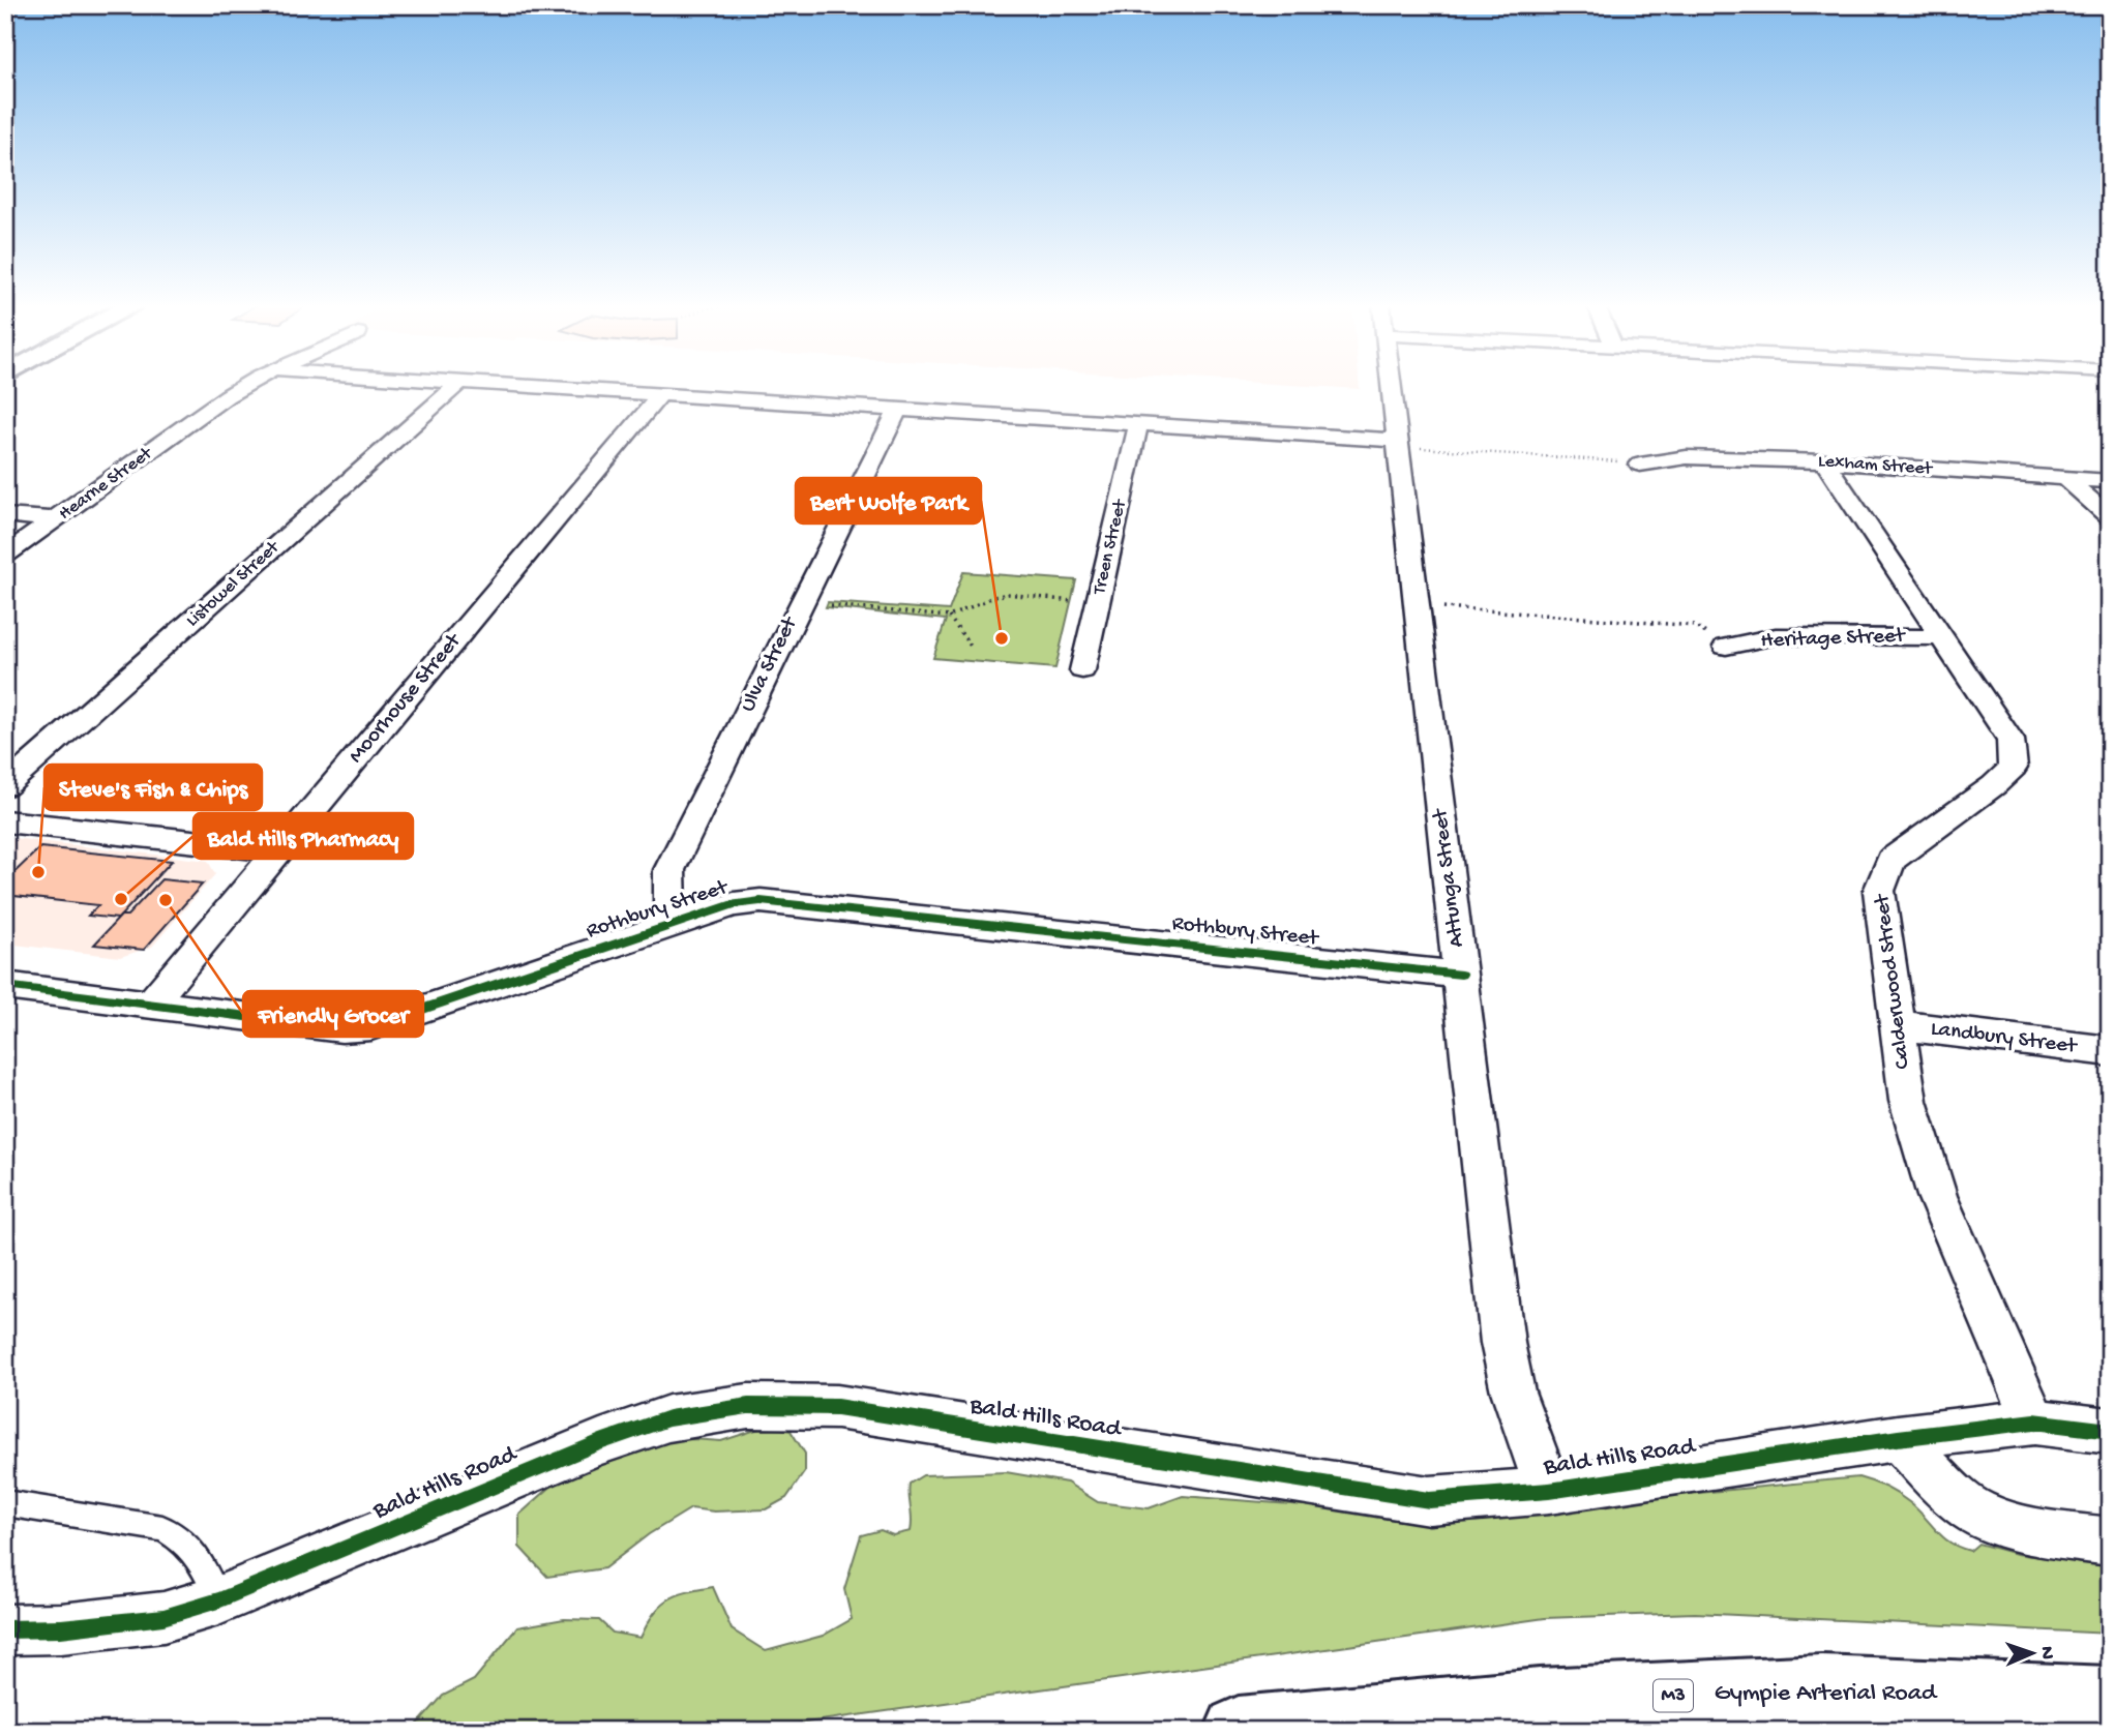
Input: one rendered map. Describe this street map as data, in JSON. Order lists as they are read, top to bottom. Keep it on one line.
{"streets":{"highway":["Gympie Arterial Road","M3"],"street":["Lexham Street","Hearne Street","Treen Street","Listowel Street","Heritage Street","Ulva Street","Moorhouse Street","Attunga Street","Rothbury Street","Calderwood Street","Landbury Street","Bald Hills Road"]},"crossings":[["Lexham Street","Calderwood Street"],["Heritage Street","Calderwood Street"],["Ulva Street","Rothbury Street"],["Moorhouse Street","Rothbury Street"],["Attunga Street","Rothbury Street"],["Attunga Street","Bald Hills Road"],["Calderwood Street","Landbury Street"],["Calderwood Street","Bald Hills Road"]],"places":["Bert Wolfe Park","Steve's Fish & Chips","Bald Hills Pharmacy","Friendly Grocer"],"north":"right"}
